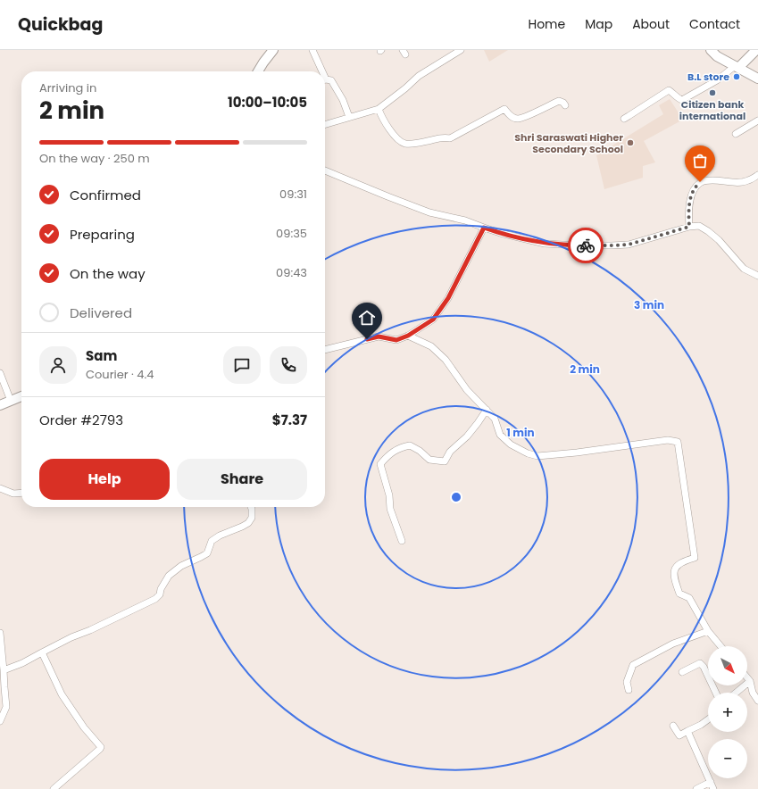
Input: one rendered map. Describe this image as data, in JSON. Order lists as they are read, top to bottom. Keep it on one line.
{"places":["B.L store","Citizen bank international","Shri Saraswati Higher Secondary School"],"north":"bottom right","page":{"header":"Quickbag","nav":["Home","Map","About","Contact"],"heading":["2 min","Arriving in","10:00–10:05"],"panel":["Sam","Courier · 4.4","Order #2793","$7.37"],"bar":"On the way · 250 m","list":[["Confirmed","09:31"],["Preparing","09:35"],["On the way","09:43"],"Delivered"],"buttons":["Help","Share"],"map_buttons":["+","−"]},"rings":["3 min","2 min","1 min"]}
